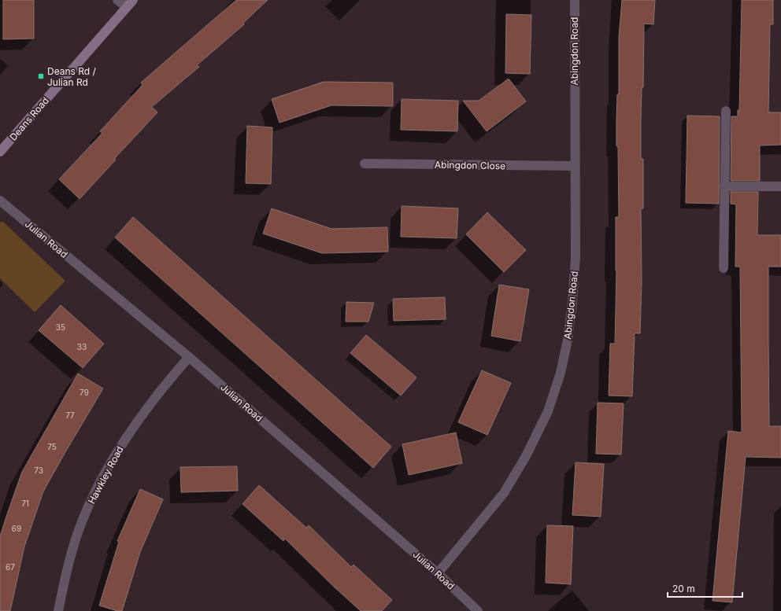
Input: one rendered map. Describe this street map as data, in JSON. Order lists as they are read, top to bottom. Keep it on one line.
{"streets":{"street":["Abingdon Road","Deans Road","Abingdon Close","Julian Road","Hawkley Road"]},"crossings":[["Abingdon Road","Abingdon Close"],["Abingdon Road","Julian Road"],["Julian Road","Hawkley Road"]],"places":{"transit":["Deans Rd / Julian Rd"]},"house_numbers":["35","33","79","77","75","73","71","69","67"],"scale_bar":"20 m"}
